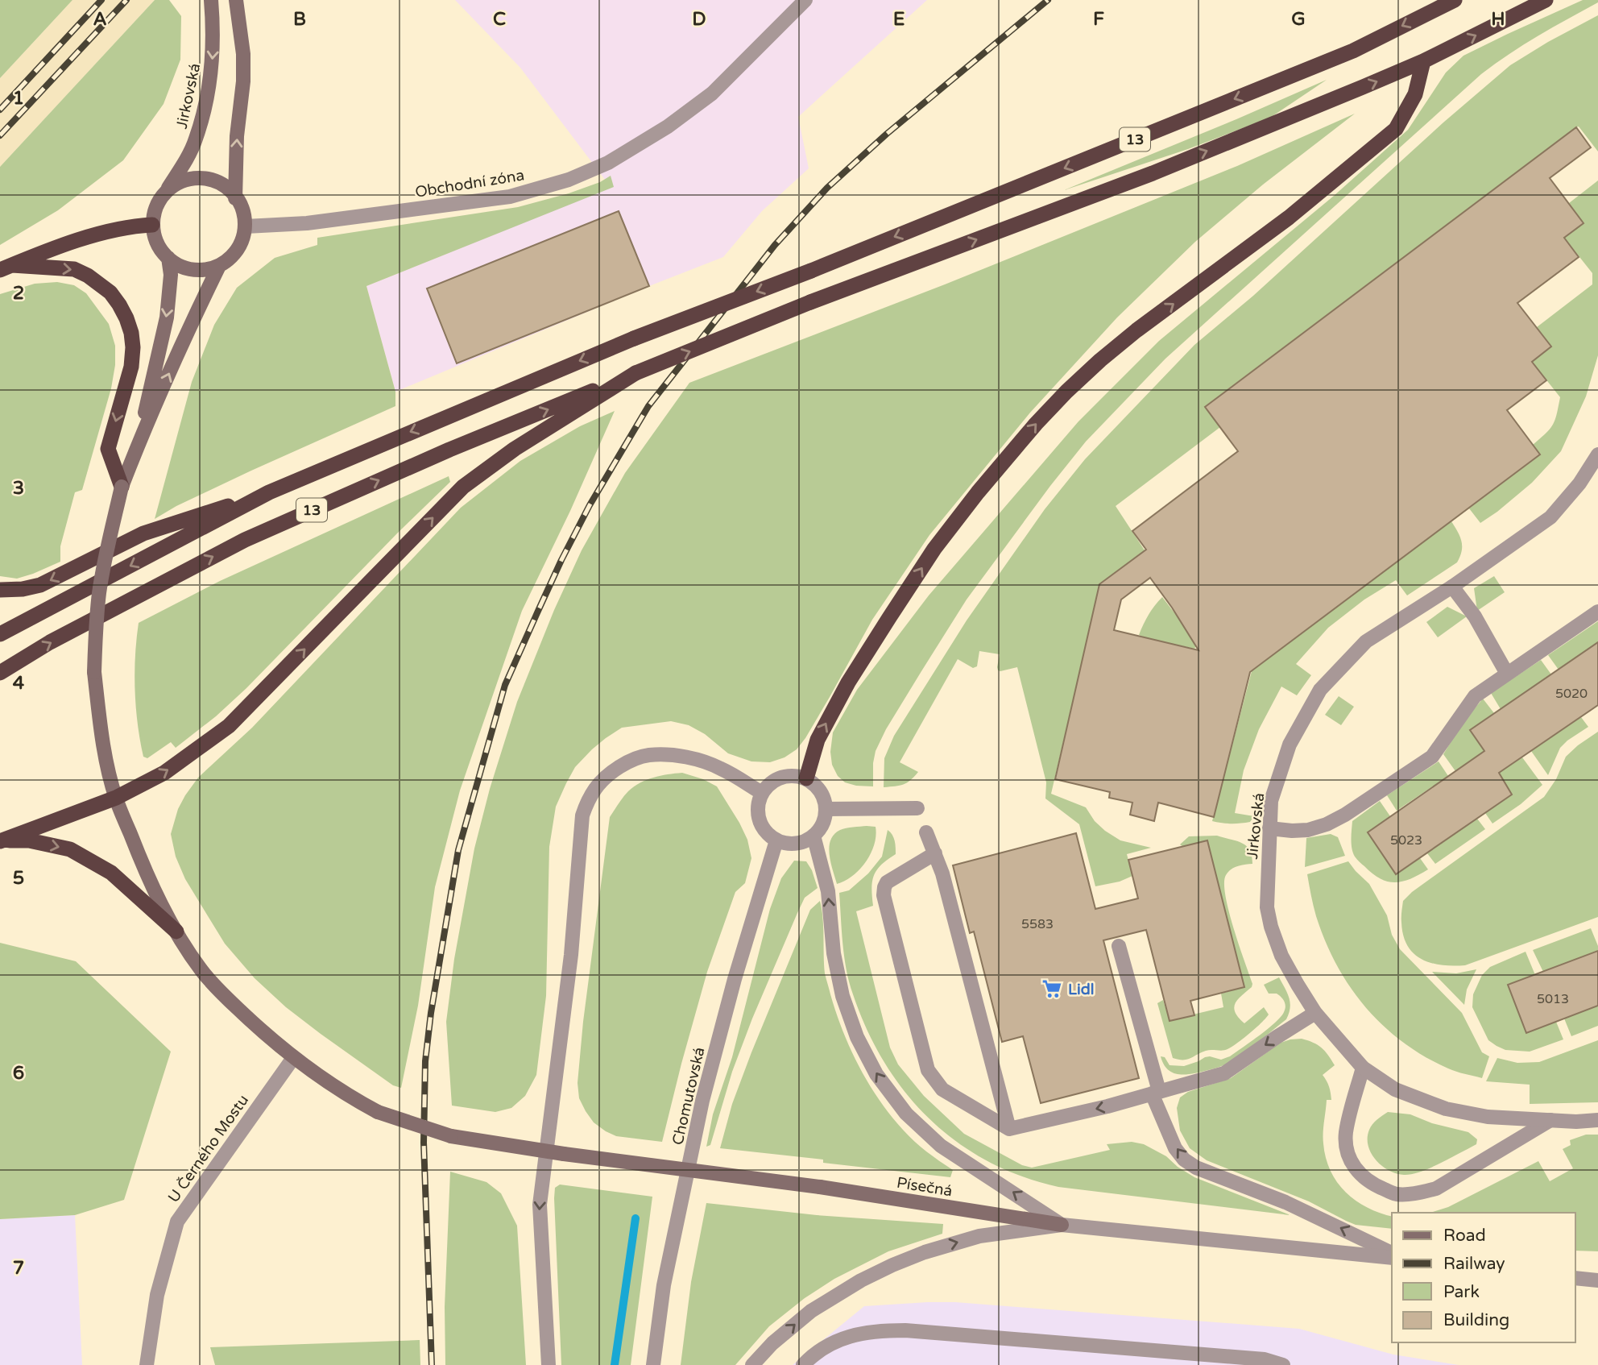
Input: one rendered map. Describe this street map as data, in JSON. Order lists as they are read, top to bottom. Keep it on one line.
{"streets":{"highway":["13"],"main road":["Jirkovská","Písečná"],"street":["Obchodní zóna","Chomutovská","U Černého Mostu"]},"crossings":[["Jirkovská","Obchodní zóna"],["U Černého Mostu","Písečná"]],"places":{"supermarket":["Lidl"]},"house_numbers":["5020","5023","5583","5013"],"legend":["Road","Railway","Park","Building"],"grid":{"columns":["A","B","C","D","E","F","G","H"],"rows":["1","2","3","4","5","6","7"]}}
